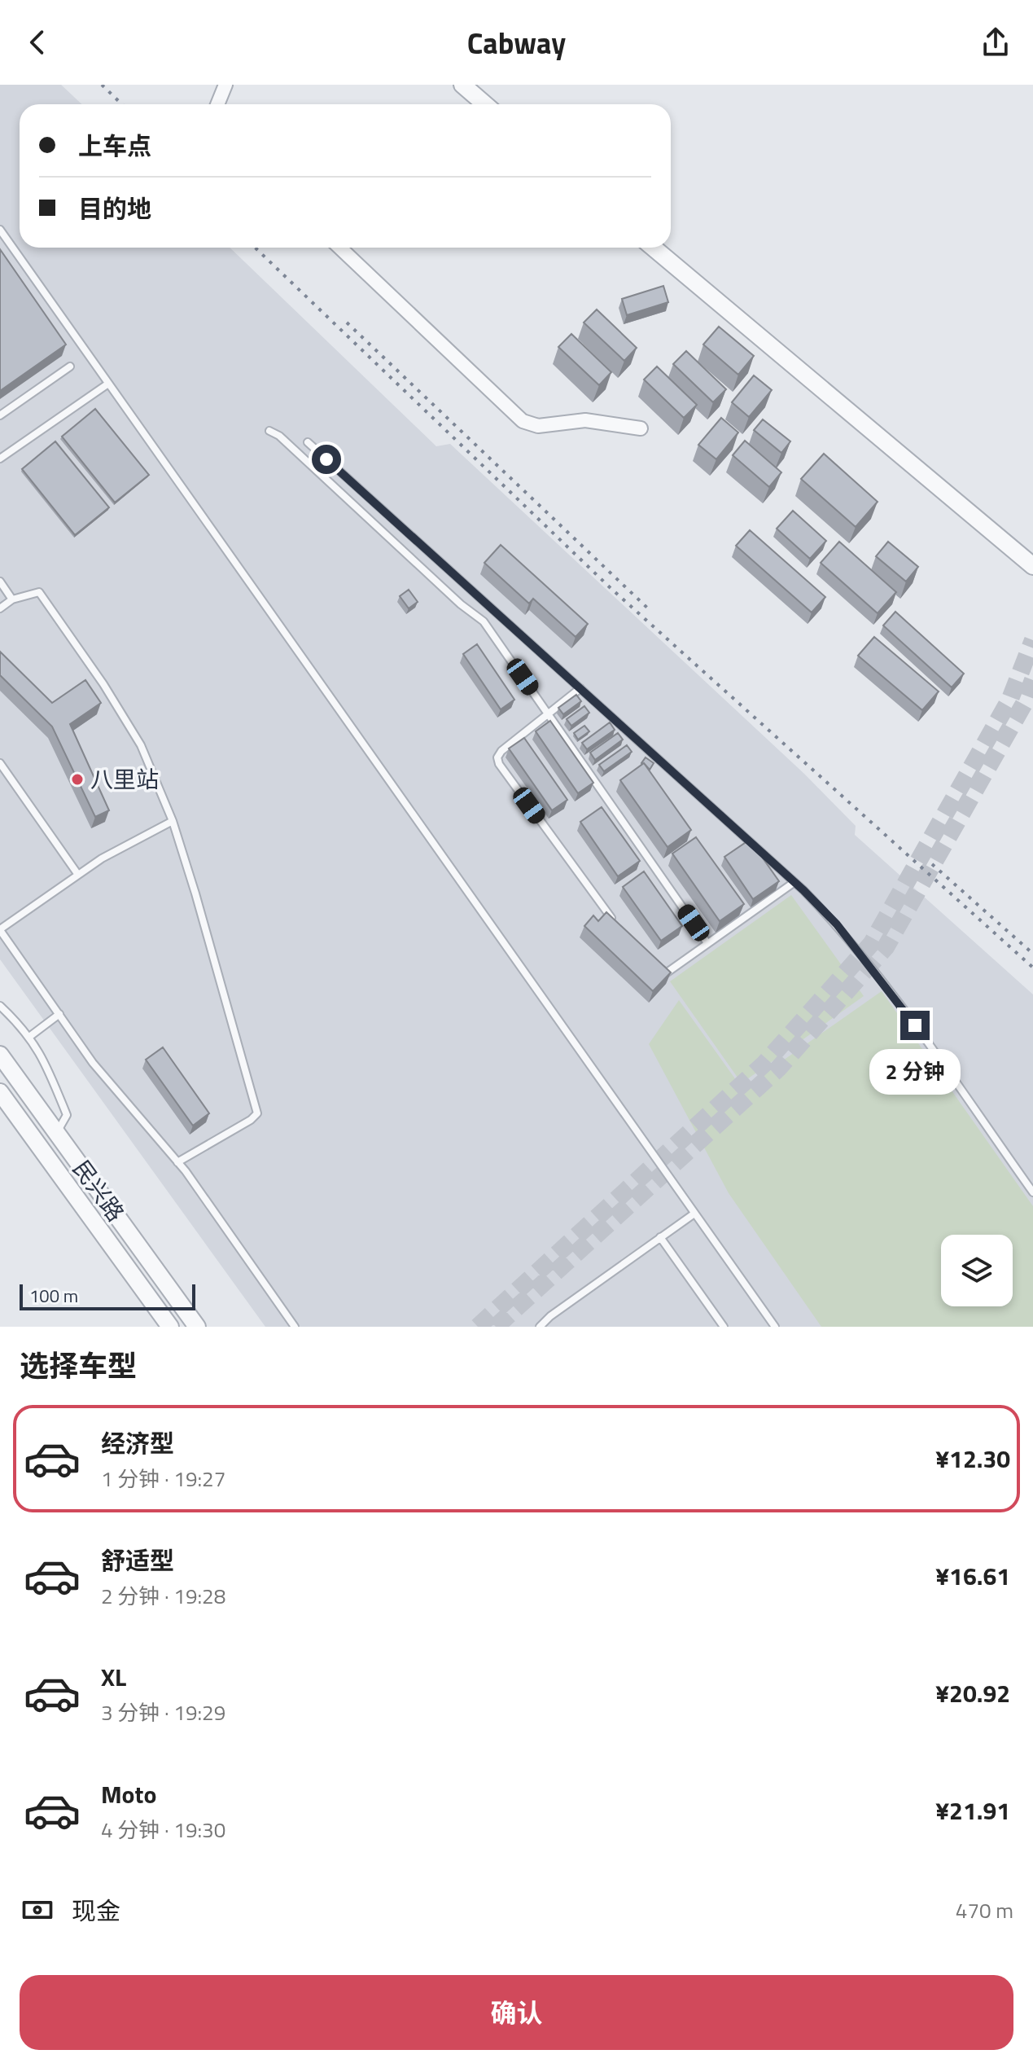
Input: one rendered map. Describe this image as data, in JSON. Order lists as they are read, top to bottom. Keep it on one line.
{"streets":{"street":["民兴路"]},"places":["八里站"],"scale_bar":"100 m","page":{"header":"Cabway","banner":["上车点","目的地"],"bubble":"2 分钟","scale":"100 m","heading":"选择车型","list":[{"name":"经济型","note":"1 分钟 · 19:27","value":"¥12.30"},{"name":"舒适型","note":"2 分钟 · 19:28","value":"¥16.61"},{"name":"XL","note":"3 分钟 · 19:29","value":"¥20.92"},{"name":"Moto","note":"4 分钟 · 19:30","value":"¥21.91"}],"pay":["现金","470 m"],"buttons":"确认"}}
